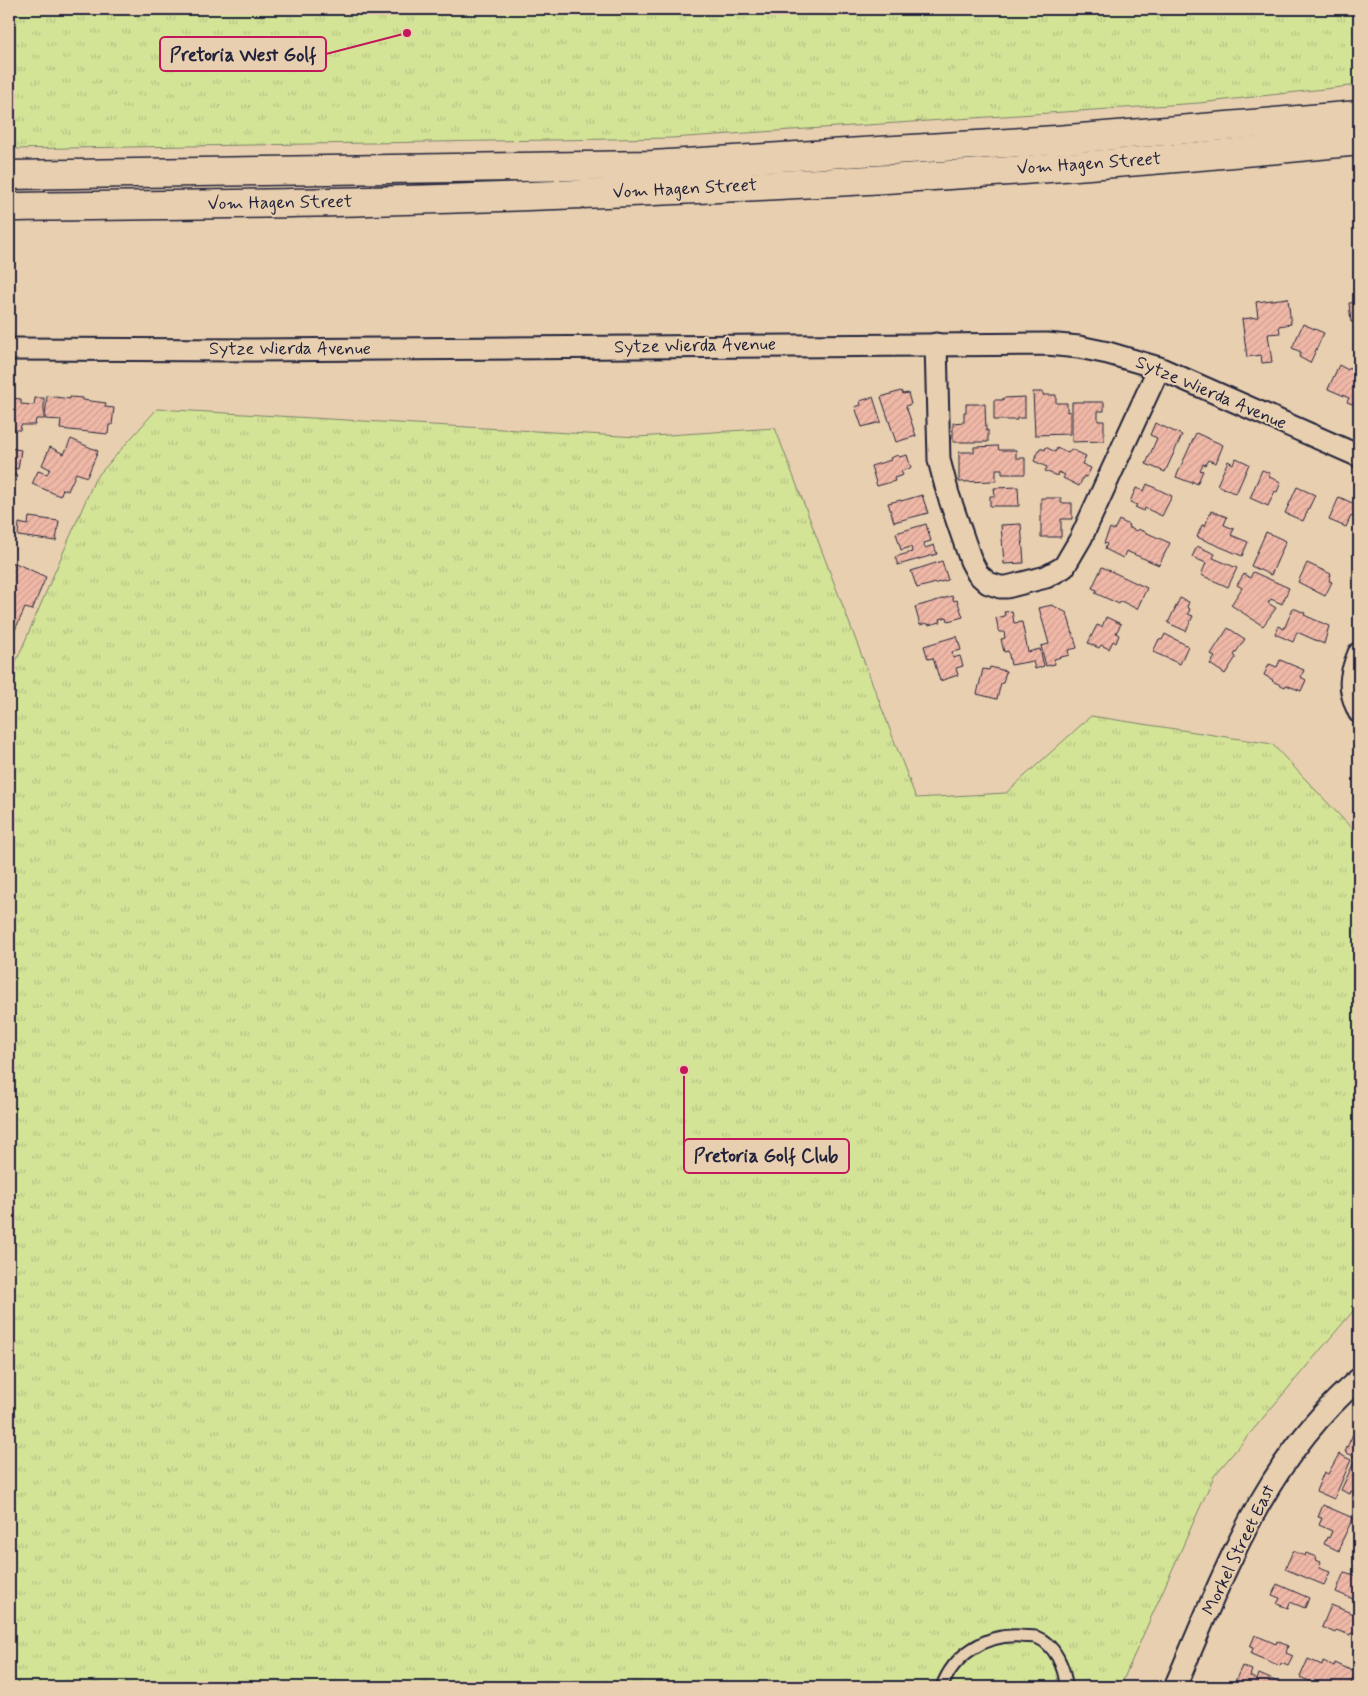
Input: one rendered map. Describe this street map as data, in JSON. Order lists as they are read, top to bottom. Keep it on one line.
{"streets":{"main road":["Vom Hagen Street"],"street":["Sytze Wierda Avenue","Morkel Street East"]},"places":["Pretoria West Golf","Pretoria Golf Club"]}
